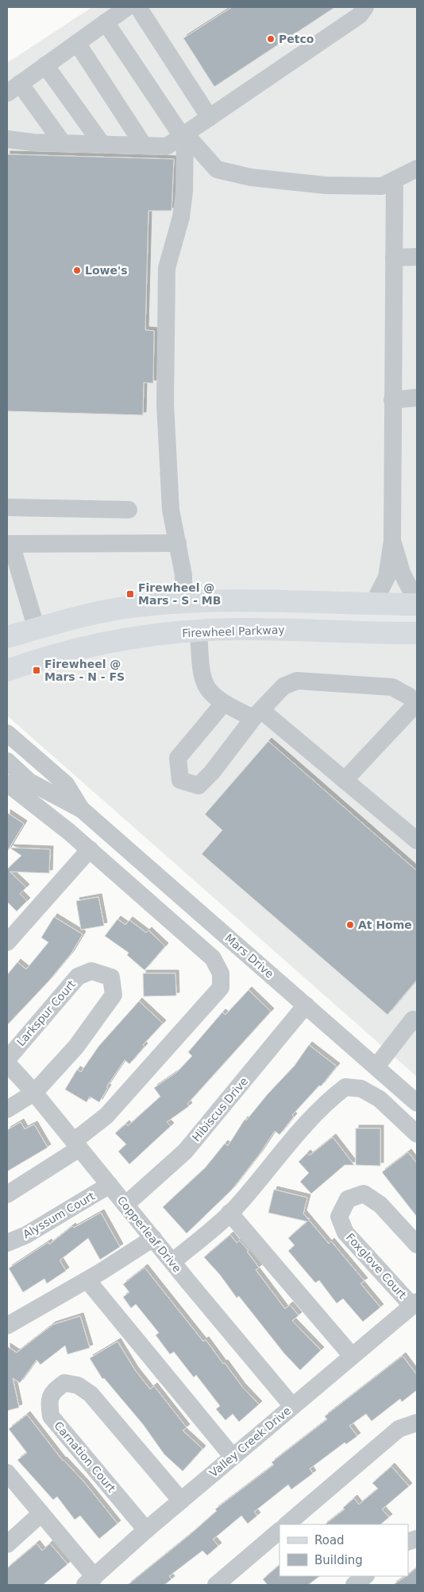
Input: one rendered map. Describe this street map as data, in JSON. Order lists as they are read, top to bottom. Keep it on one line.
{"streets":{"main road":["Firewheel Parkway"],"street":["Mars Drive","Larkspur Court","Hibiscus Drive","Alyssum Court","Copperleaf Drive","Foxglove Court","Valley Creek Drive","Carnation Court"]},"crossings":[["Mars Drive","Hibiscus Drive"],["Larkspur Court","Copperleaf Drive"],["Hibiscus Drive","Copperleaf Drive"],["Alyssum Court","Copperleaf Drive"],["Copperleaf Drive","Valley Creek Drive"],["Foxglove Court","Valley Creek Drive"],["Valley Creek Drive","Carnation Court"]],"places":{"other":["Petco","Lowe's","At Home"],"transit":["Firewheel @ Mars - S - MB","Firewheel @ Mars - N - FS"]},"legend":["Road","Building"]}
